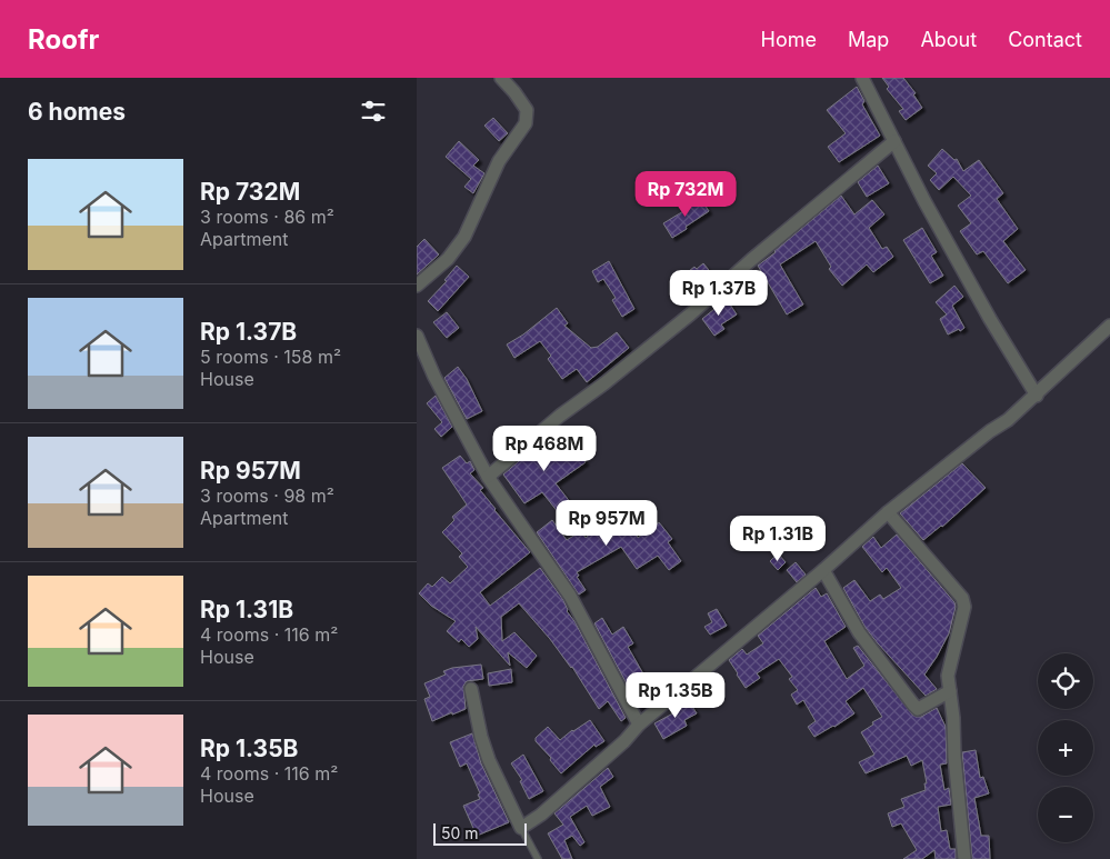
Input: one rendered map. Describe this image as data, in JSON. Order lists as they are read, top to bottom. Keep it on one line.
{"scale_bar":"50 m","page":{"header":"Roofr","nav":["Home","Map","About","Contact"],"heading":"6 homes","list":[{"name":"Rp 732M","note":"3 rooms · 86 m² · Apartment"},{"name":"Rp 1.37B","note":"5 rooms · 158 m² · House"},{"name":"Rp 957M","note":"3 rooms · 98 m² · Apartment"},{"name":"Rp 1.31B","note":"4 rooms · 116 m² · House"},{"name":"Rp 1.35B","note":"4 rooms · 116 m² · House"}],"price":["Rp 732M","Rp 1.37B","Rp 468M","Rp 957M","Rp 1.31B","Rp 1.35B"],"map_buttons":["+","−"],"scale":"50 m"}}
